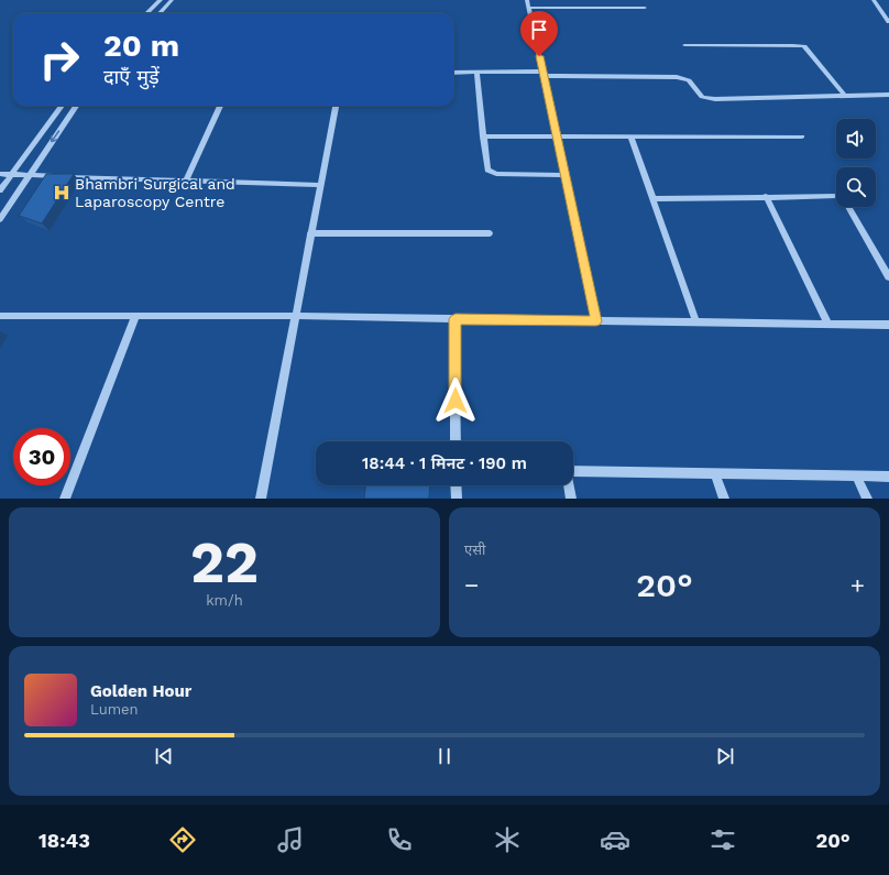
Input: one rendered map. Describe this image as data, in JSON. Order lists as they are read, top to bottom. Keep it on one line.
{"places":{"hospital":["Bhambri Surgical and Laparoscopy Centre"]},"page":{"turn":["20 m","दाएँ मुड़ें"],"limit":"30","trip":"18:44 · 1 मिनट · 190 m","tile":[["22","km/h"],"एसी"],"heat":["−","20°","+"],"song":["Golden Hour","Lumen"],"tabs":["18:43","20°"]}}
